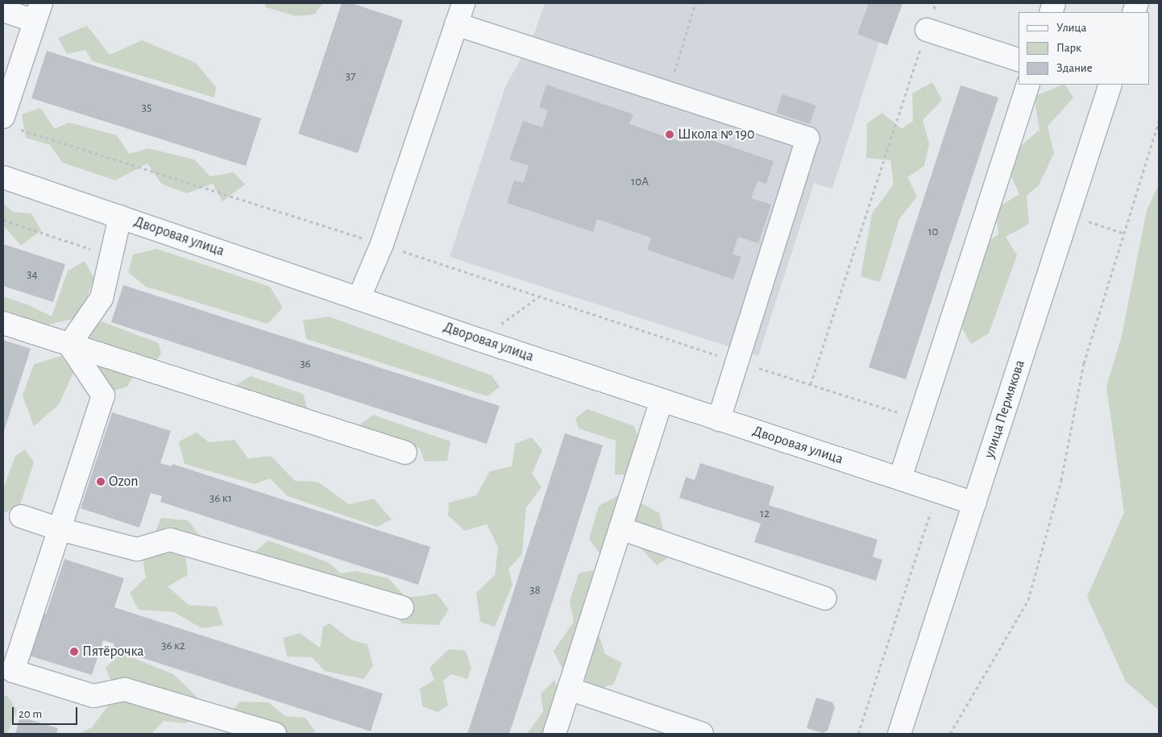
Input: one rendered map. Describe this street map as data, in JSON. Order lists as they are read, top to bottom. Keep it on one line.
{"streets":{"street":["Дворовая улица","улица Пермякова"]},"crossings":[["Дворовая улица","улица Пермякова"]],"places":["Школа № 190","Ozon","Пятёрочка"],"house_numbers":["37","35","10А","10","34","36","36 к1","12","38","36 к2"],"legend":["Улица","Парк","Здание"],"scale_bar":"20 m"}
